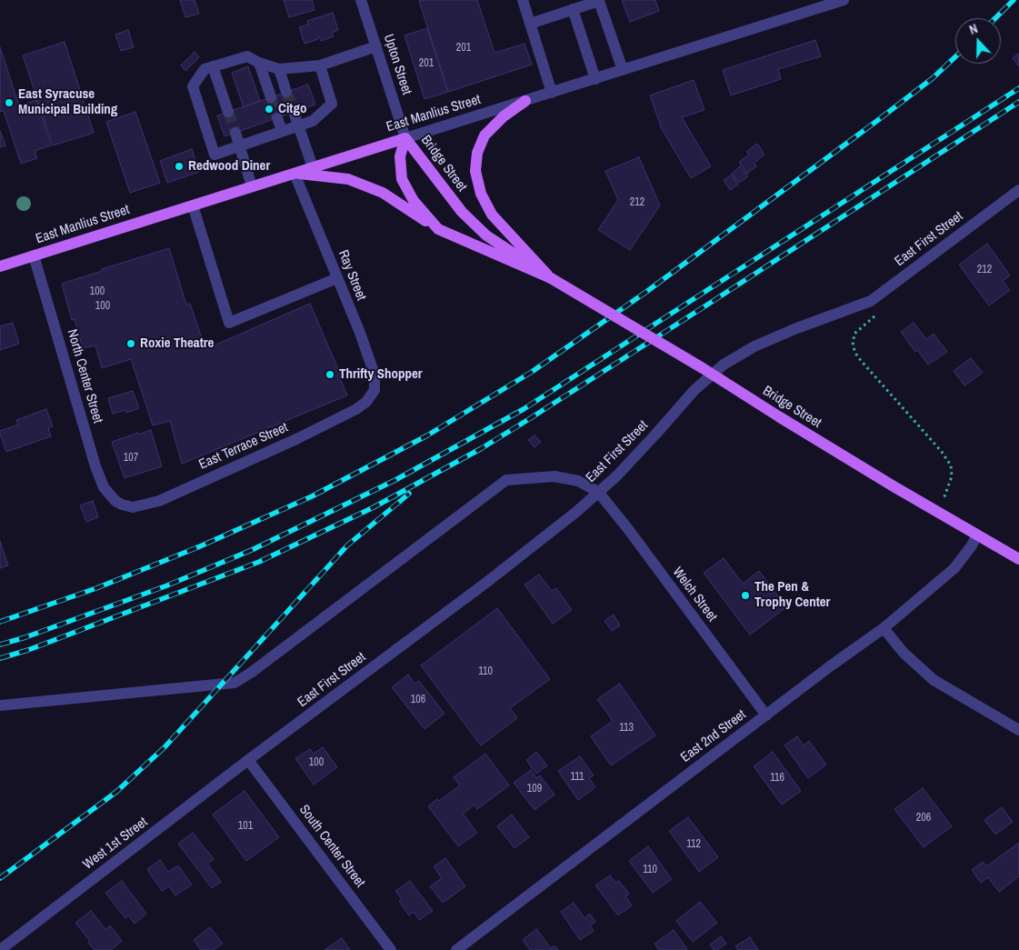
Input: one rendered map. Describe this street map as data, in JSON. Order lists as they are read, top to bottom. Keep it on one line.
{"streets":{"main road":["East Manlius Street","Bridge Street"],"street":["Upton Street","East First Street","Ray Street","North Center Street","East Terrace Street","Welch Street","East 2nd Street","West 1st Street","South Center Street"]},"crossings":[["Upton Street","East Manlius Street"],["Upton Street","Bridge Street"],["East Manlius Street","Bridge Street"],["East Manlius Street","Ray Street"],["East Manlius Street","North Center Street"],["Bridge Street","East 2nd Street"],["East First Street","Welch Street"],["East First Street","West 1st Street"],["East First Street","South Center Street"],["Ray Street","East Terrace Street"],["North Center Street","East Terrace Street"],["Welch Street","East 2nd Street"],["West 1st Street","South Center Street"]],"places":["East Syracuse Municipal Building","Citgo","Redwood Diner","Roxie Theatre","Thrifty Shopper","The Pen & Trophy Center"],"house_numbers":["201","201","212","212","100","100","107","110","106","113","100","111","116","109","206","101","112","110"],"north":"top"}
